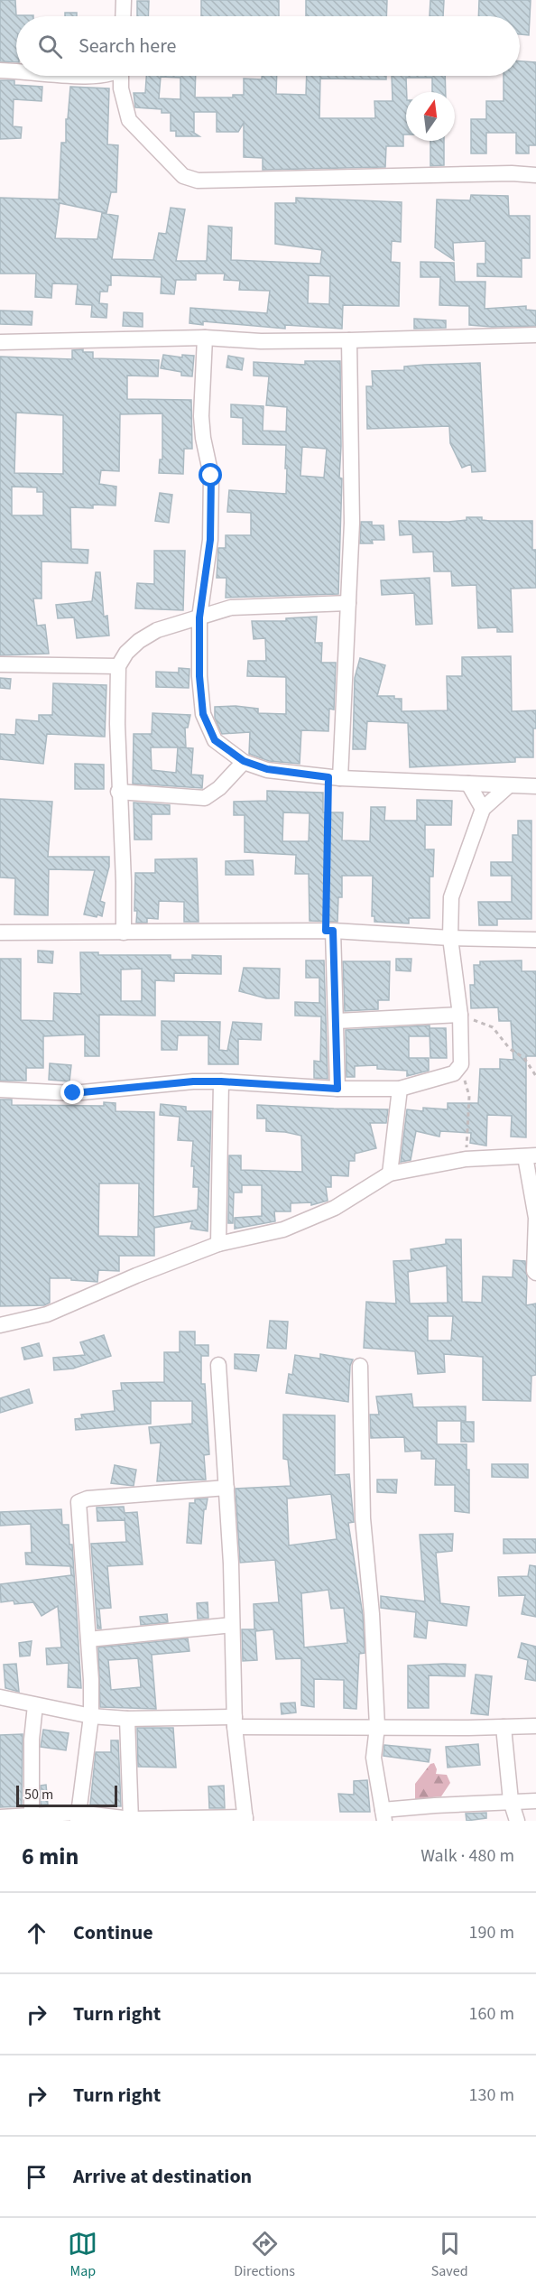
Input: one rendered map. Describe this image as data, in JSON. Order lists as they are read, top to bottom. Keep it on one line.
{"scale_bar":"50 m","north":"top","page":{"search":"Search here","scale":"50 m","heading":["6 min","Walk · 480 m"],"list":[["Continue","190 m"],["Turn right","160 m"],["Turn right","130 m"],"Arrive at destination"],"nav":["Map","Directions","Saved"]}}
